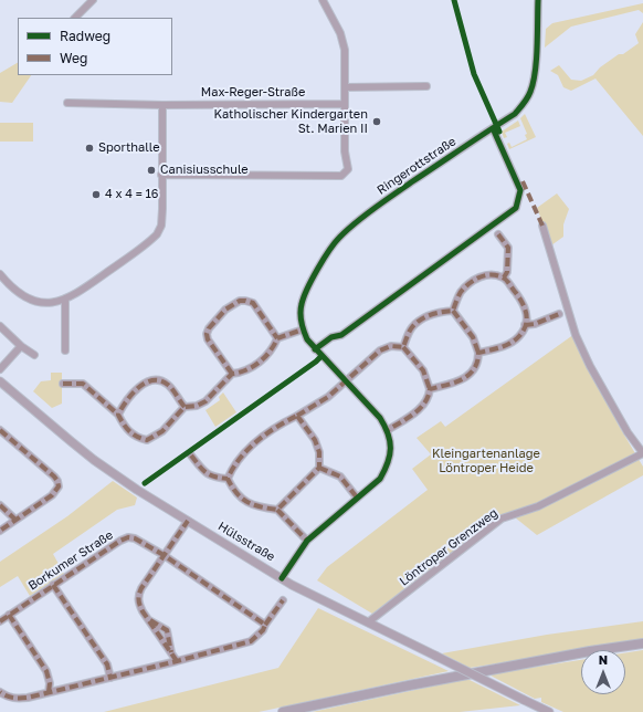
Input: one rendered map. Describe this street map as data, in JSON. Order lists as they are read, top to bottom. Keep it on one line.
{"streets":{"street":["Max-Reger-Straße","Ringerottstraße","Hülsstraße","Löntroper Grenzweg","Borkumer Straße"]},"crossings":[["Ringerottstraße","Hülsstraße"],["Hülsstraße","Löntroper Grenzweg"]],"parks":["Kleingartenanlage Löntroper Heide"],"places":["Katholischer Kindergarten St. Marien II","Sporthalle","Canisiusschule","4 x 4 = 16"],"legend":["Radweg","Weg"],"north":"top"}
